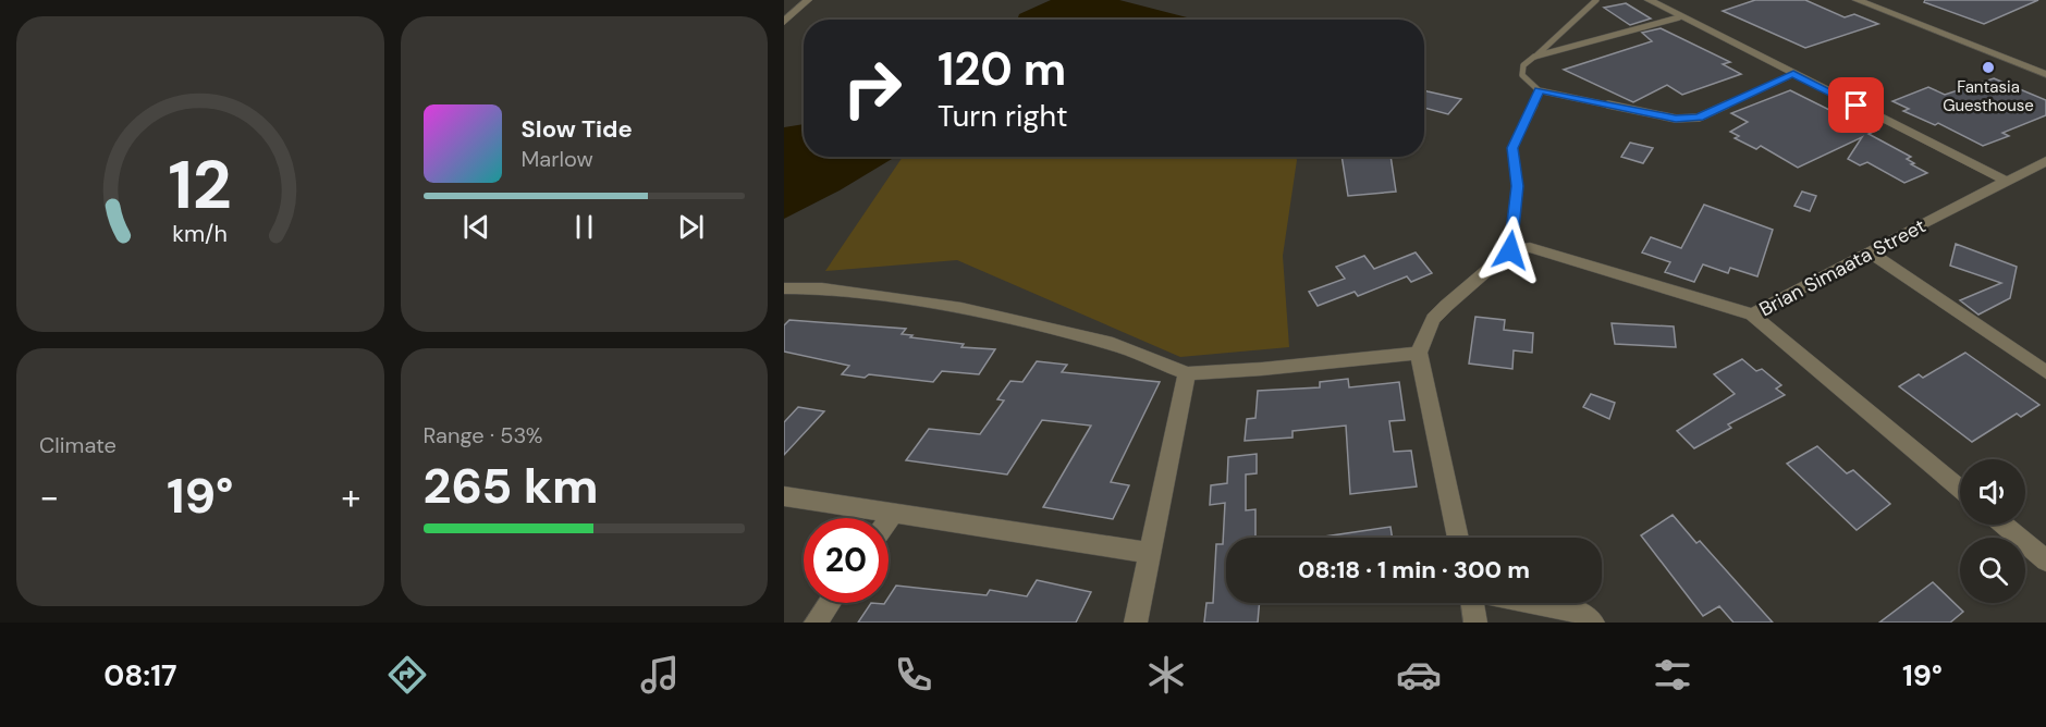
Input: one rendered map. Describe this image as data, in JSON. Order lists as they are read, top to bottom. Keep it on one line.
{"streets":{"street":["Brian Simaata Street"]},"places":["Fantasia Guesthouse"],"page":{"turn":["120 m","Turn right"],"song":["Slow Tide","Marlow"],"tile":["Climate",["Range · 53%","265 km"]],"heat":["−","19°","+"],"limit":"20","trip":"08:18 · 1 min · 300 m","tabs":["08:17","19°"],"gauge":["12","km/h"]}}
